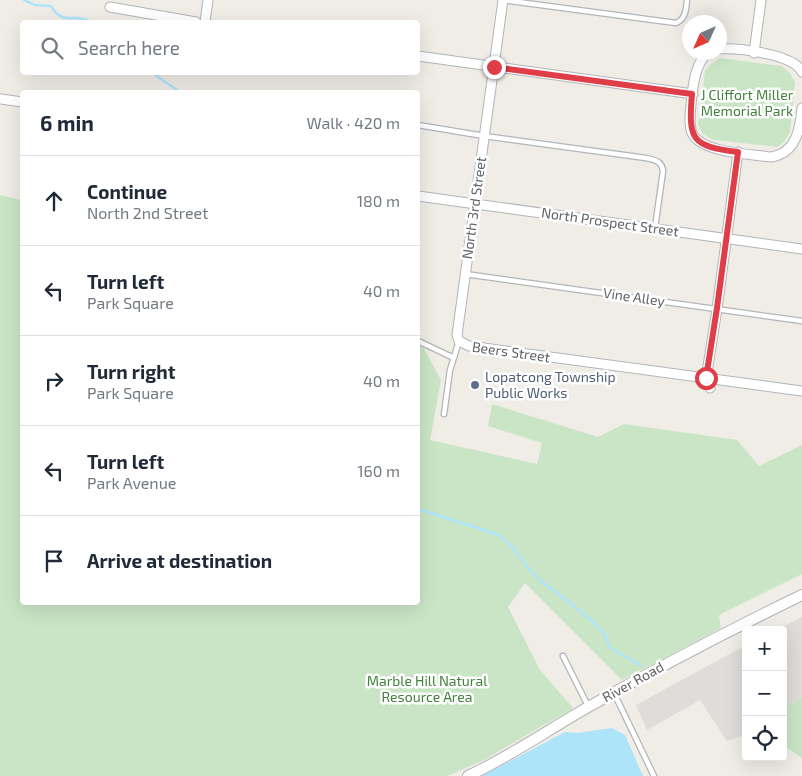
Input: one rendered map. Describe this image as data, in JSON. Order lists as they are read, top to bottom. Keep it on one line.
{"streets":{"street":["North 3rd Street","North Prospect Street","Beers Street","River Road"],"lane":["Vine Alley"]},"crossings":[["North 3rd Street","North Prospect Street"],["North 3rd Street","Vine Alley"],["North 3rd Street","Beers Street"]],"parks":["J Cliffort Miller Memorial Park","Marble Hill Natural Resource Area"],"places":["Lopatcong Township Public Works"],"north":"bottom left","page":{"search":"Search here","heading":["6 min","Walk · 420 m"],"list":[["Continue","North 2nd Street","180 m"],["Turn left","Park Square","40 m"],["Turn right","Park Square","40 m"],["Turn left","Park Avenue","160 m"],"Arrive at destination"],"map_buttons":["+","−"]}}
